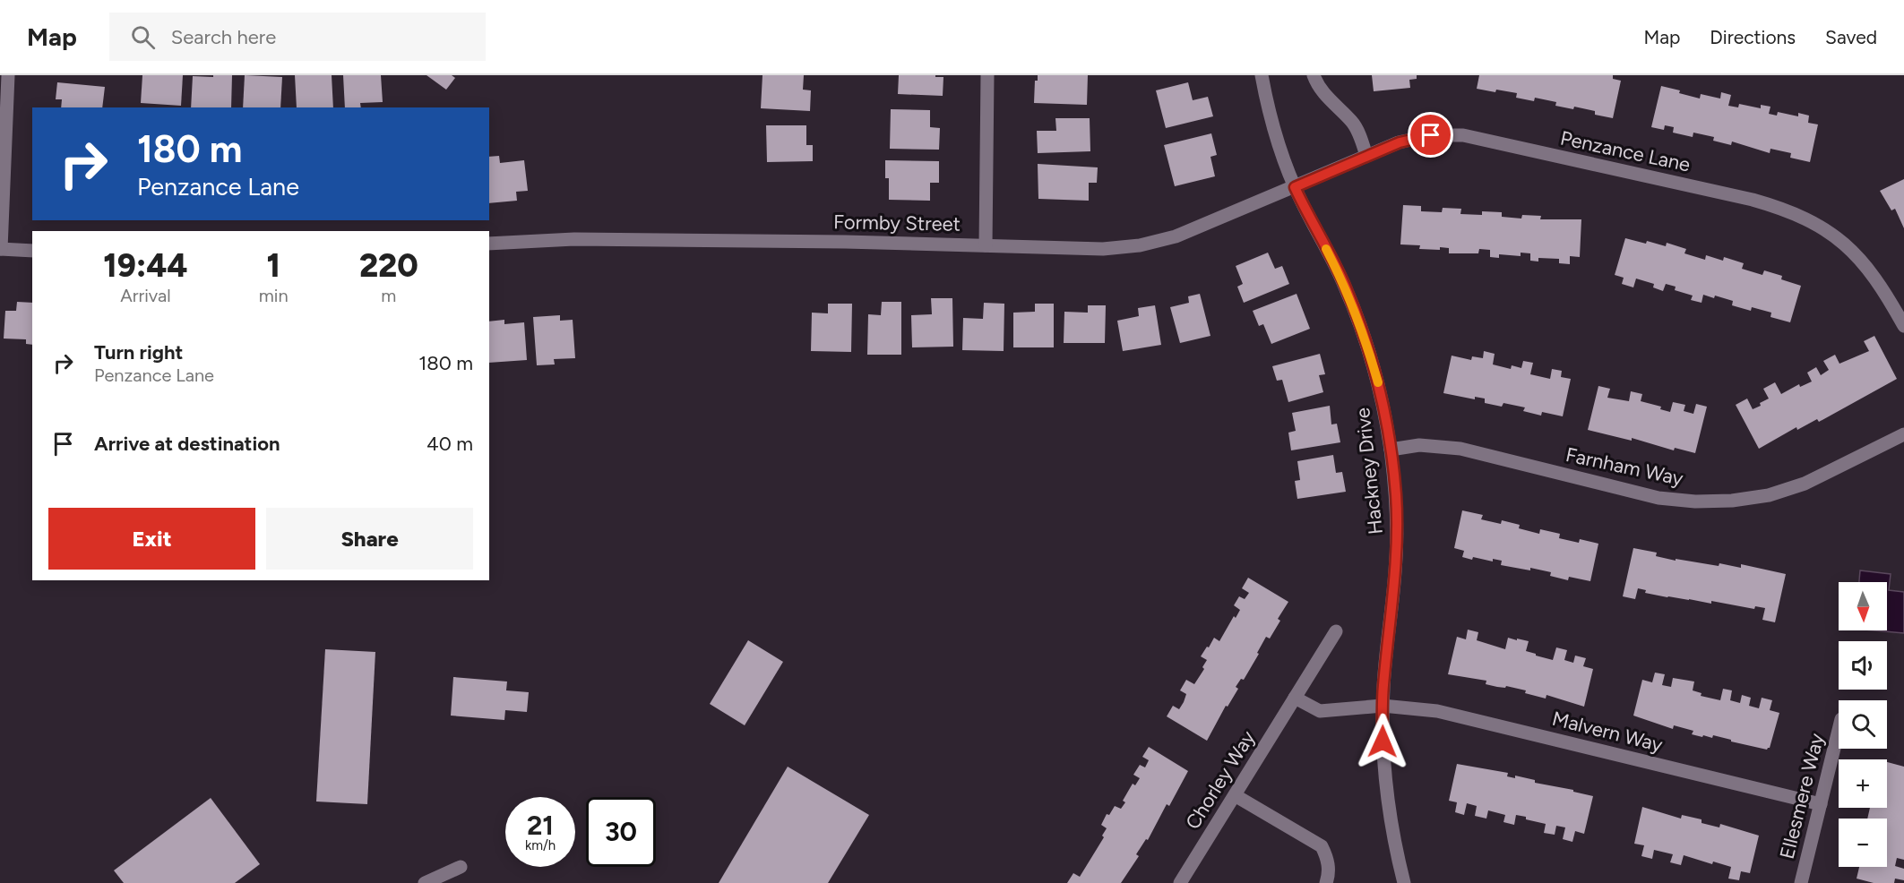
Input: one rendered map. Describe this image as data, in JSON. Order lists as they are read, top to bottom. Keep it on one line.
{"streets":{"street":["Penzance Lane","Formby Street","Farnham Way","Hackney Drive","Malvern Way","Chorley Way","Ellesmere Way"]},"crossings":[["Penzance Lane","Formby Street"],["Penzance Lane","Hackney Drive"],["Formby Street","Hackney Drive"],["Farnham Way","Hackney Drive"],["Hackney Drive","Malvern Way"],["Malvern Way","Ellesmere Way"]],"north":"bottom","page":{"header":"Map","search":"Search here","nav":["Map","Directions","Saved"],"turn":["180 m","Penzance Lane"],"eta":["19:44","Arrival","1","min","220","m"],"list":[{"name":"Turn right","note":"Penzance Lane","value":"180 m"},{"name":"Arrive at destination","value":"40 m"}],"buttons":["Exit","Share"],"map_buttons":["+","−"],"speed":"21 km/h","limit":"30"}}
